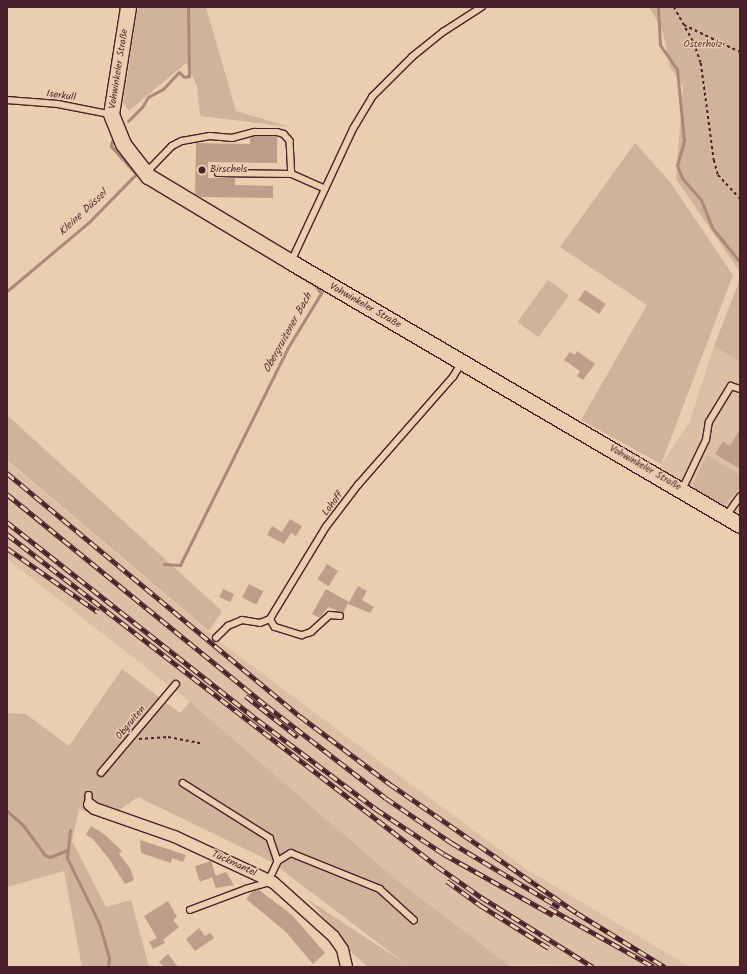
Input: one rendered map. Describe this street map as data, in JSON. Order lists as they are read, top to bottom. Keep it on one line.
{"streets":{"street":["Vohwinkeler Straße","Tückmantel"],"lane":["Iserkull","Lohoff","Obgruiten"]},"crossings":[["Vohwinkeler Straße","Iserkull"],["Vohwinkeler Straße","Lohoff"]],"water":["Kleine Düssel","Obergruitener Bach"],"parks":["Osterholz"],"places":["Birschels"]}
